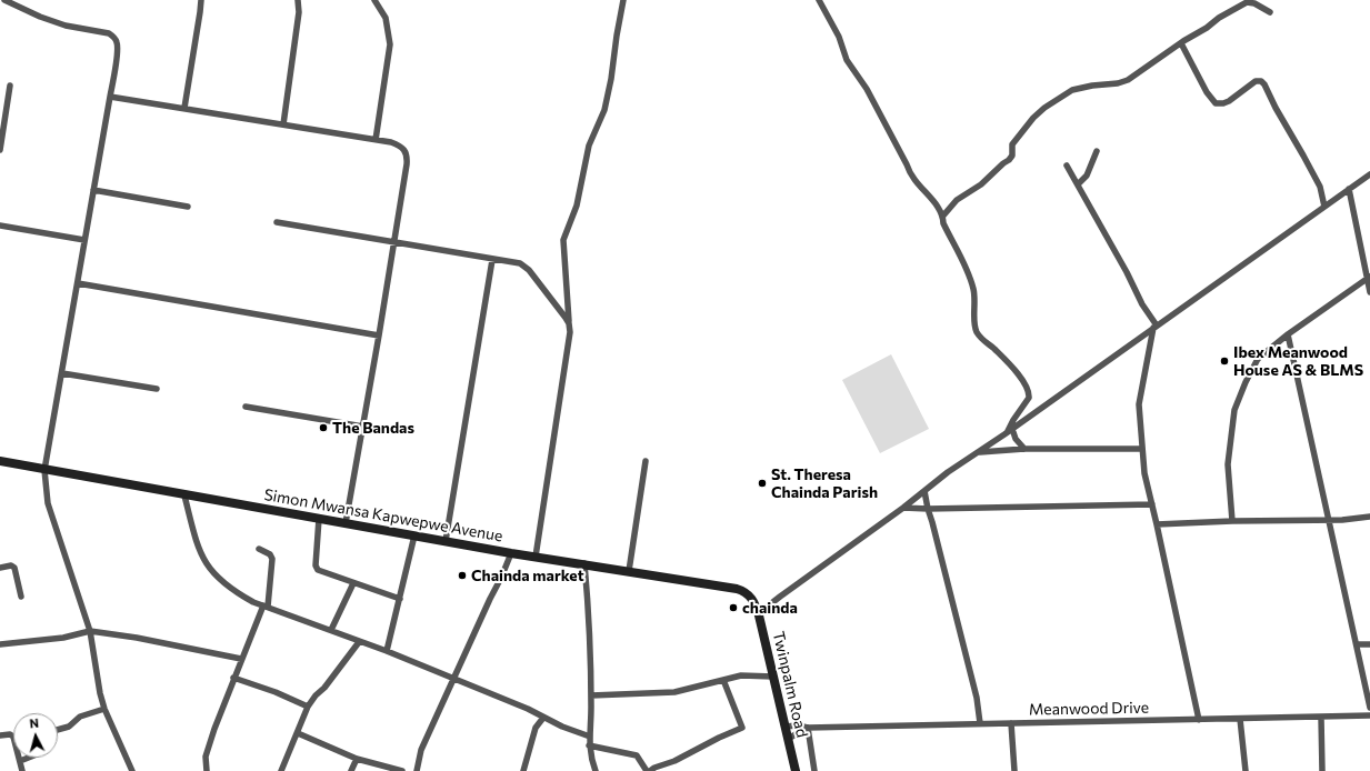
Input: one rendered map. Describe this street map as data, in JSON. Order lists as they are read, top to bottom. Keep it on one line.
{"streets":{"main road":["Simon Mwansa Kapwepwe Avenue","Twinpalm Road"],"street":["Meanwood Drive"]},"crossings":[["Simon Mwansa Kapwepwe Avenue","Twinpalm Road"],["Twinpalm Road","Meanwood Drive"]],"places":["Ibex Meanwood House AS & BLMS","The Bandas","St. Theresa Chainda Parish","Chainda market","chainda"],"north":"top"}
